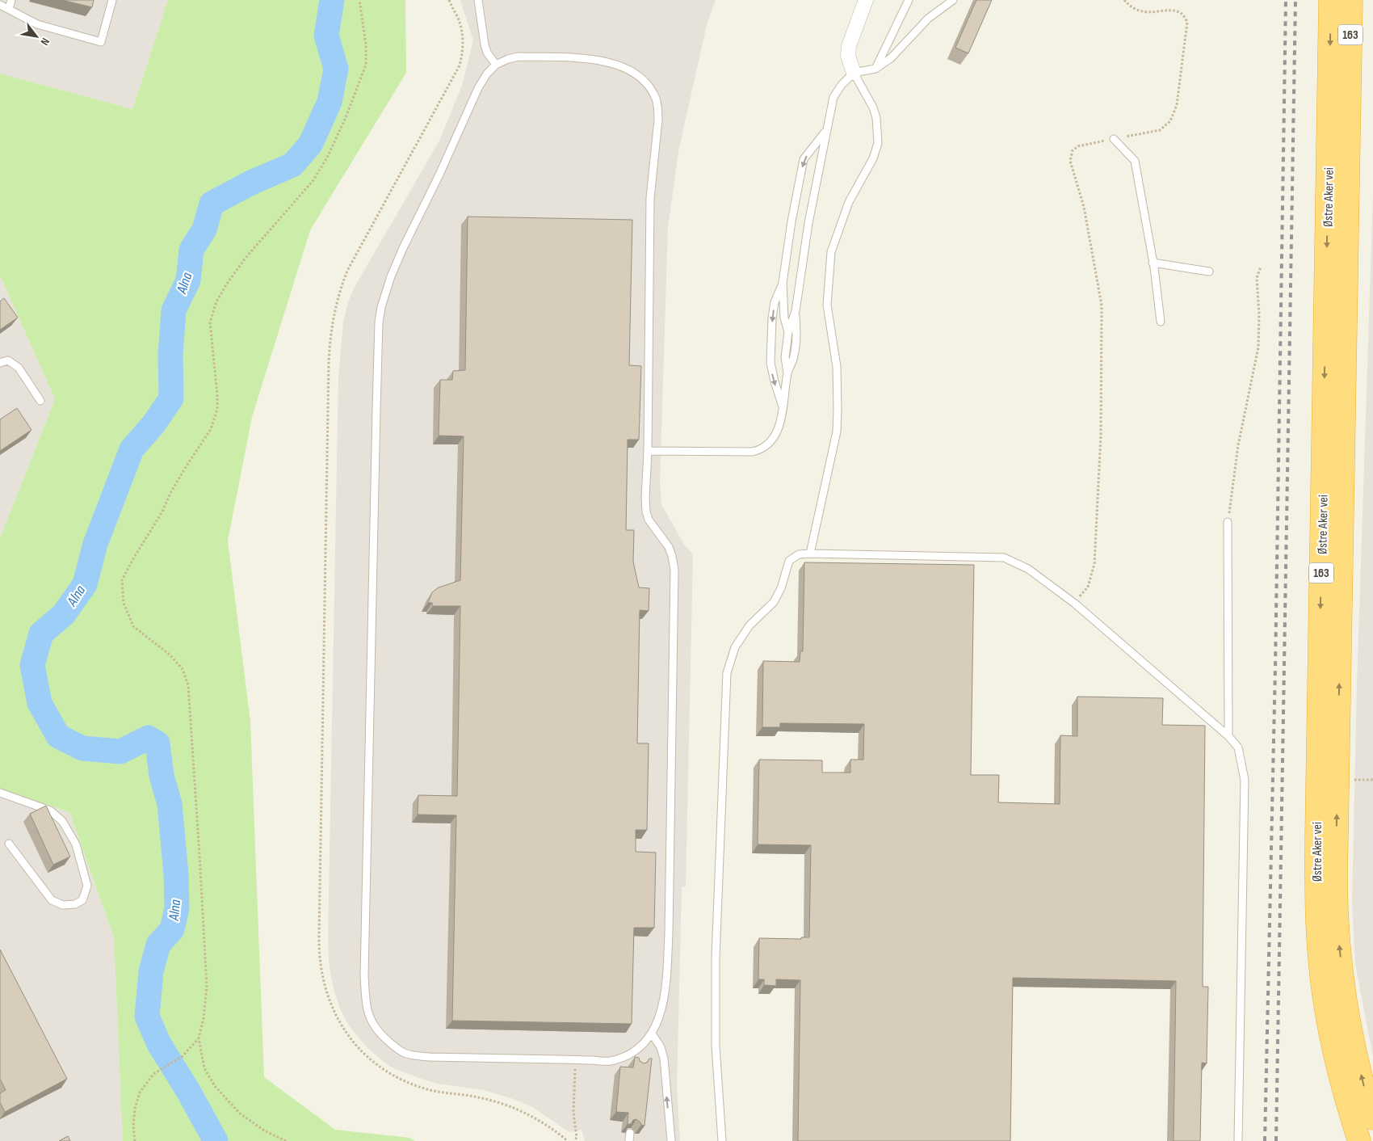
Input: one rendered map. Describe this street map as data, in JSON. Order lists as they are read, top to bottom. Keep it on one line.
{"streets":{"highway":["163","Østre Aker vei"]},"water":["Alna"],"north":"bottom right"}
